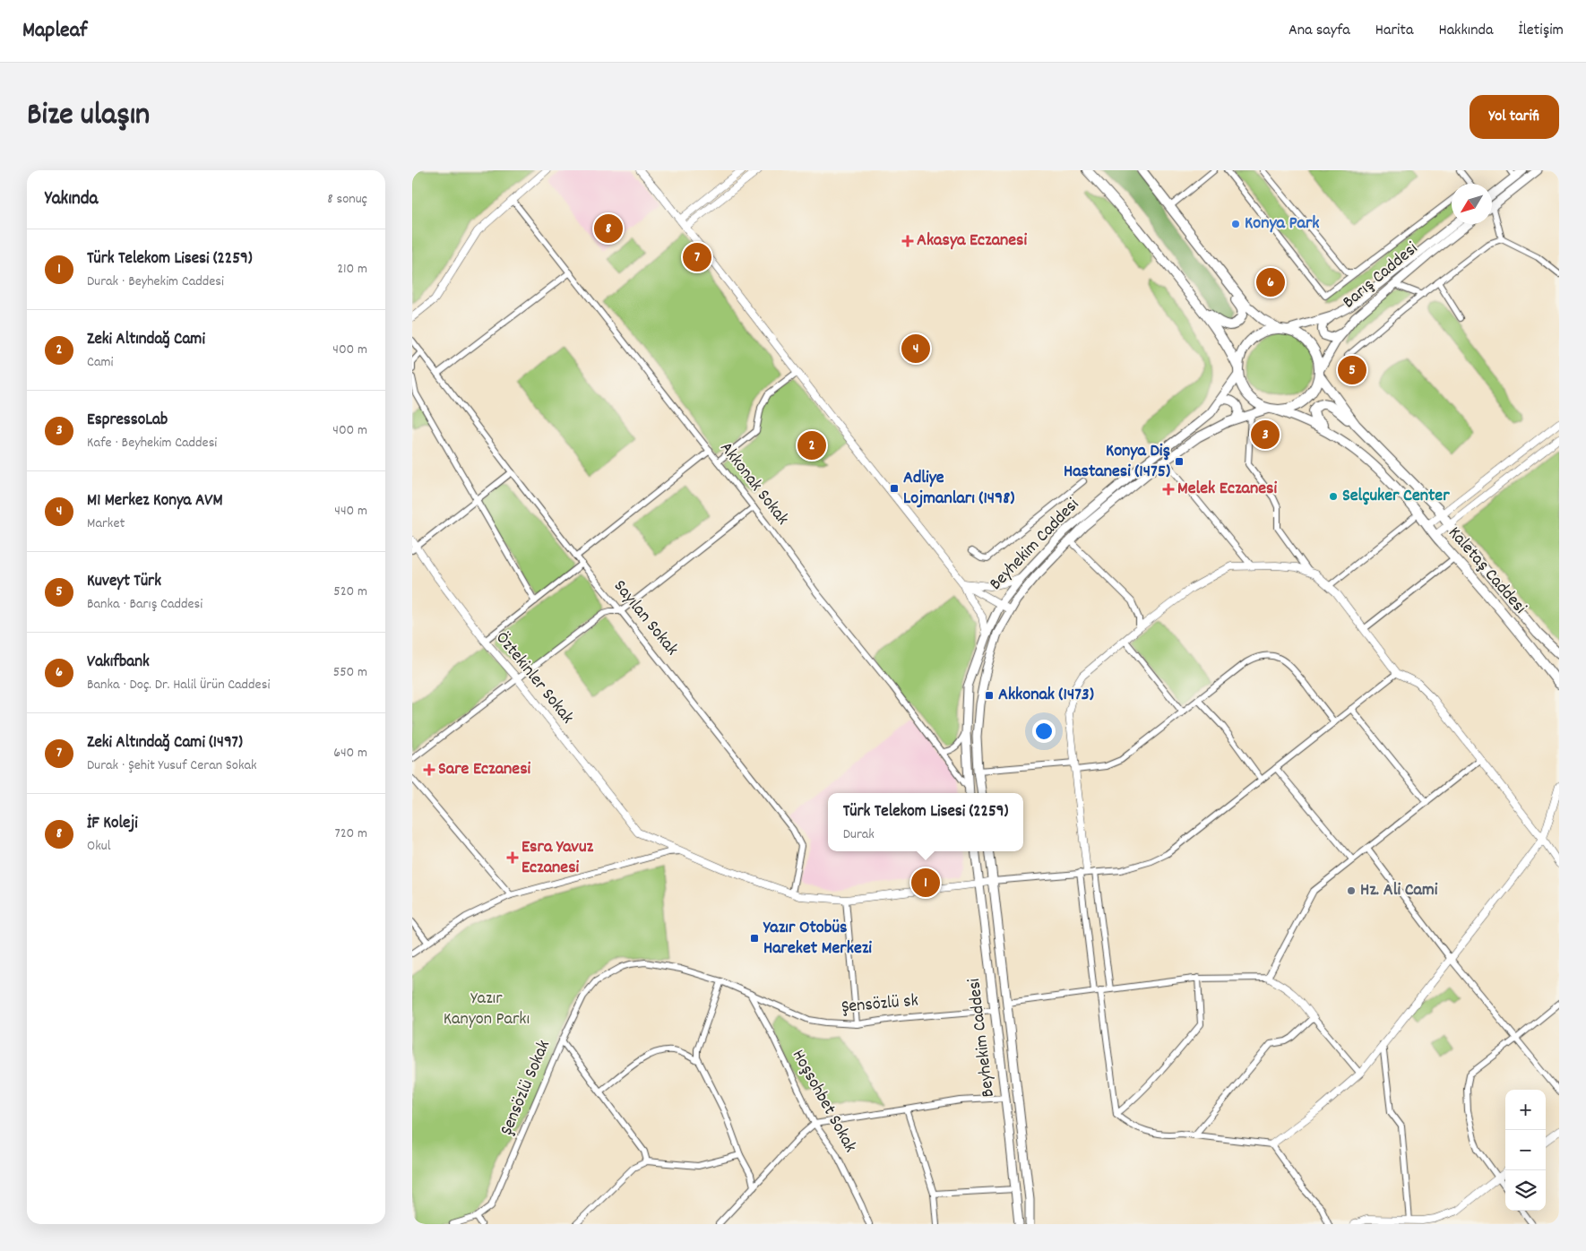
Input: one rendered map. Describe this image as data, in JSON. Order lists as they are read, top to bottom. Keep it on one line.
{"streets":{"main road":["Barış Caddesi","Beyhekim Caddesi","Kaletaş Caddesi"],"street":["Akkonak Sokak","Sayılan Sokak","Öztekinler Sokak","Şensözlü sk","Şensözlü Sokak","Hoşsohbet Sokak"]},"crossings":[["Barış Caddesi","Beyhekim Caddesi"],["Barış Caddesi","Kaletaş Caddesi"],["Akkonak Sokak","Beyhekim Caddesi"],["Beyhekim Caddesi","Kaletaş Caddesi"],["Beyhekim Caddesi","Şensözlü sk"],["Şensözlü sk","Şensözlü Sokak"],["Şensözlü sk","Hoşsohbet Sokak"]],"parks":["Yazır Kanyon Parkı"],"places":{"other":["Konya Park","Selçuker Center","Hz. Ali Cami"],"health":["Akasya Eczanesi","Melek Eczanesi","Sare Eczanesi","Esra Yavuz Eczanesi"],"transit":["Konya Diş Hastanesi (1475)","Adliye Lojmanları (1498)","Akkonak (1473)","Yazır Otobüs Hareket Merkezi"]},"north":"bottom left","page":{"header":"Mapleaf","nav":["Ana sayfa","Harita","Hakkında","İletişim"],"title":"Bize ulaşın","buttons":"Yol tarifi","heading":["Yakında","8 sonuç"],"pins":["8","7","6","4","5","3","2","1"],"list":[{"mark":"1","name":"Türk Telekom Lisesi (2259)","note":"Durak · Beyhekim Caddesi","value":"210 m"},{"mark":"2","name":"Zeki Altındağ Cami","note":"Cami","value":"400 m"},{"mark":"3","name":"EspressoLab","note":"Kafe · Beyhekim Caddesi","value":"400 m"},{"mark":"4","name":"M1 Merkez Konya AVM","note":"Market","value":"440 m"},{"mark":"5","name":"Kuveyt Türk","note":"Banka · Barış Caddesi","value":"520 m"},{"mark":"6","name":"Vakıfbank","note":"Banka · Doç. Dr. Halil Ürün Caddesi","value":"550 m"},{"mark":"7","name":"Zeki Altındağ Cami (1497)","note":"Durak · Şehit Yusuf Ceran Sokak","value":"640 m"},{"mark":"8","name":"İF Koleji","note":"Okul","value":"720 m"}],"popup":["Türk Telekom Lisesi (2259)","Durak"],"map_buttons":["+","−"]}}
